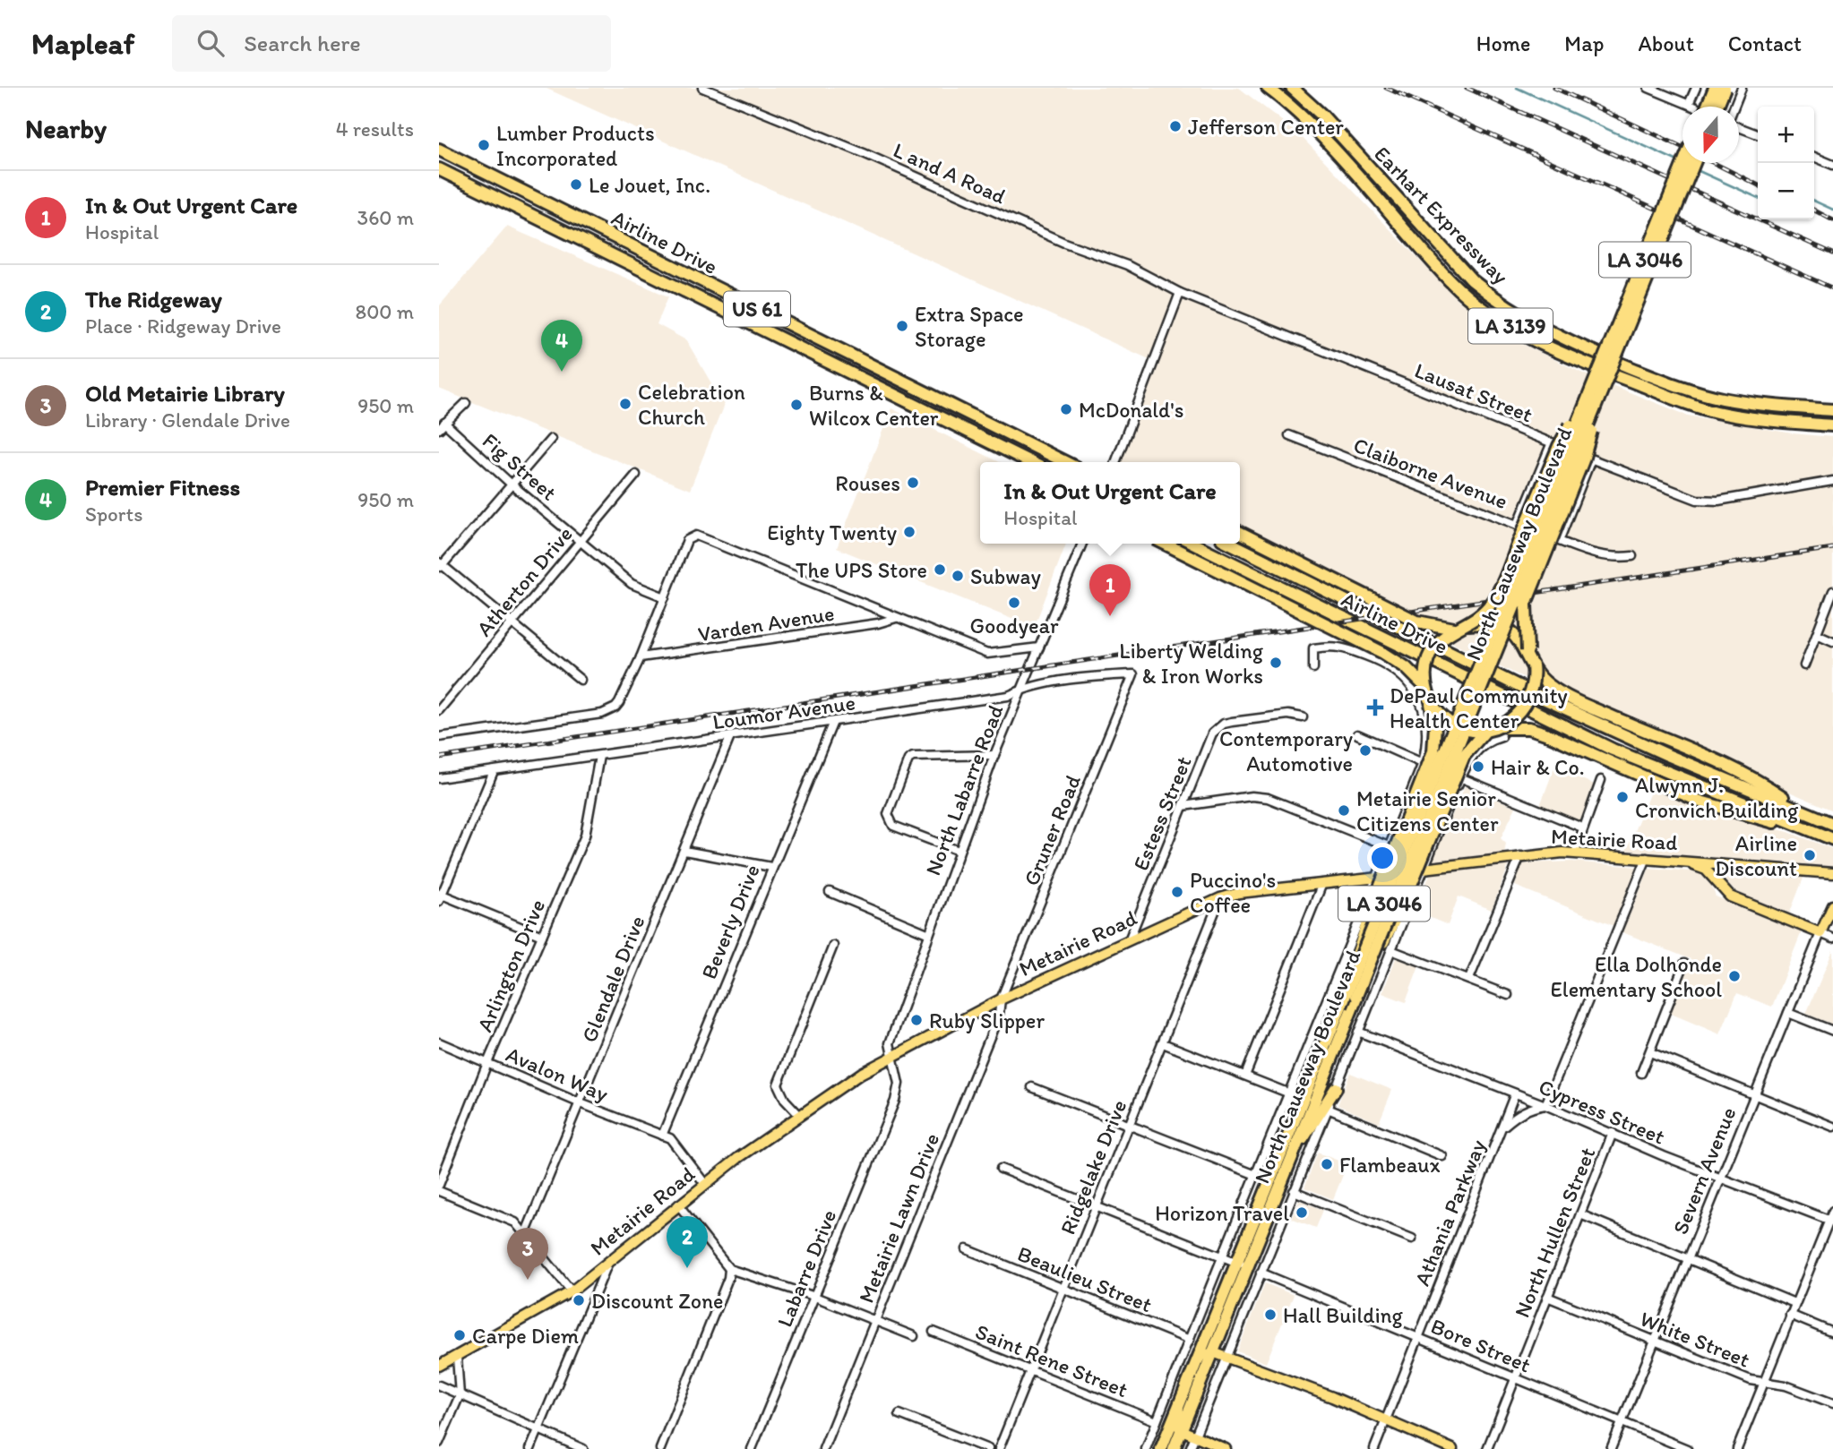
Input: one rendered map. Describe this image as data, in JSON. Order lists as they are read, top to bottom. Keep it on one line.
{"streets":{"highway":["Earhart Expressway","Airline Drive","LA 3046","US 61","LA 3139","North Causeway Boulevard"],"main road":["Metairie Road","Severn Avenue"],"street":["L and A Road","Lausat Street","Fig Street","Claiborne Avenue","Atherton Drive","Varden Avenue","Loumor Avenue","North Labarre Road","Estess Street","Gruner Road","Beverly Drive","Arlington Drive","Glendale Drive","Avalon Way","Cypress Street","Ridgelake Drive","Athania Parkway","Metairie Lawn Drive","North Hullen Street","Labarre Drive","Beaulieu Street","White Street","Bore Street","Saint Rene Street"]},"crossings":[["L and A Road","Lausat Street"],["LA 3046","North Causeway Boulevard"],["Fig Street","Atherton Drive"],["North Causeway Boulevard","Metairie Road"],["North Causeway Boulevard","Cypress Street"],["North Causeway Boulevard","Beaulieu Street"],["North Causeway Boulevard","Bore Street"],["North Causeway Boulevard","Saint Rene Street"],["Loumor Avenue","North Labarre Road"],["Loumor Avenue","Gruner Road"],["Loumor Avenue","Beverly Drive"],["Loumor Avenue","Arlington Drive"],["Loumor Avenue","Glendale Drive"],["North Labarre Road","Metairie Road"],["North Labarre Road","Labarre Drive"],["Estess Street","Metairie Road"],["Gruner Road","Metairie Road"],["Gruner Road","Metairie Lawn Drive"],["Metairie Road","Ridgelake Drive"],["Metairie Road","Metairie Lawn Drive"],["Beverly Drive","Avalon Way"],["Arlington Drive","Avalon Way"],["Glendale Drive","Avalon Way"],["Cypress Street","Severn Avenue"],["Cypress Street","Athania Parkway"],["Cypress Street","North Hullen Street"],["Ridgelake Drive","Beaulieu Street"],["Ridgelake Drive","Saint Rene Street"],["Severn Avenue","White Street"],["Severn Avenue","Bore Street"],["Athania Parkway","Bore Street"],["North Hullen Street","White Street"],["North Hullen Street","Bore Street"]],"places":{"other":["Jefferson Center","Lumber Products Incorporated","Le Jouet, Inc.","Extra Space Storage","Celebration Church","Burns & Wilcox Center","McDonald's","Rouses","Eighty Twenty","The UPS Store","Subway","Goodyear","Liberty Welding & Iron Works","Contemporary Automotive","Hair & Co.","Alwynn J. Cronvich Building","Metairie Senior Citizens Center","Airline Discount","Puccino's Coffee","Ella Dolhonde Elementary School","Ruby Slipper","Flambeaux","Horizon Travel","Discount Zone","Hall Building","Carpe Diem"],"health":["DePaul Community Health Center"]},"north":"bottom","page":{"header":"Mapleaf","search":"Search here","nav":["Home","Map","About","Contact"],"heading":["Nearby","4 results"],"map_buttons":["+","−"],"list":[{"mark":"1","name":"In & Out Urgent Care","note":"Hospital","value":"360 m"},{"mark":"2","name":"The Ridgeway","note":"Place · Ridgeway Drive","value":"800 m"},{"mark":"3","name":"Old Metairie Library","note":"Library · Glendale Drive","value":"950 m"},{"mark":"4","name":"Premier Fitness","note":"Sports","value":"950 m"}],"pins":["4","1","2","3"],"popup":["In & Out Urgent Care","Hospital"]}}
